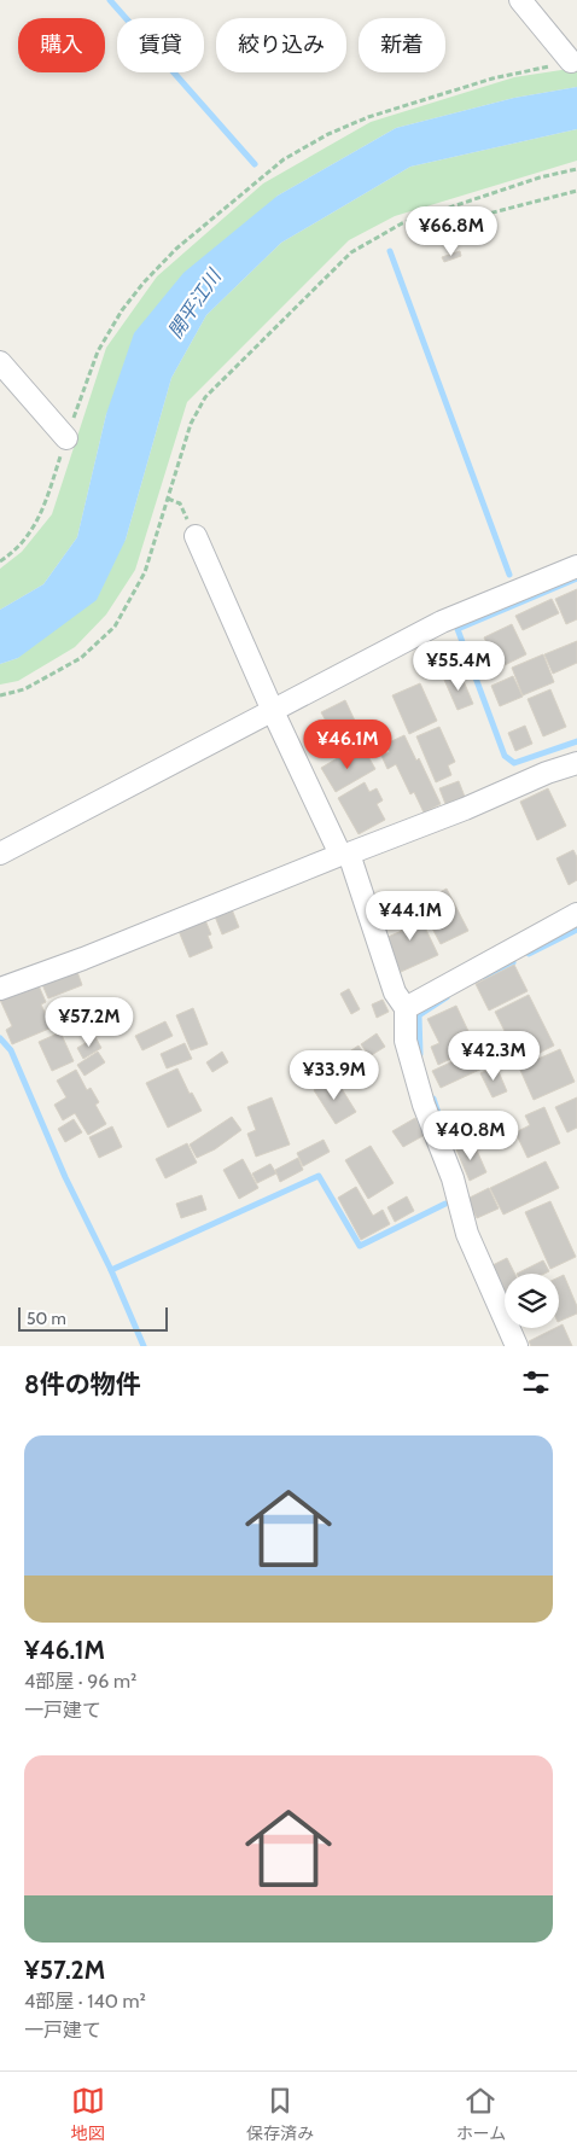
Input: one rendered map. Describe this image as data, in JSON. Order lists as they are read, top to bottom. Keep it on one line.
{"water":["開平江川"],"scale_bar":"50 m","page":{"chip":["購入","賃貸","絞り込み","新着"],"price":["¥66.8M","¥55.4M","¥46.1M","¥44.1M","¥57.2M","¥42.3M","¥33.9M","¥40.8M"],"scale":"50 m","heading":"8件の物件","list":[{"name":"¥46.1M","note":"4部屋 · 96 m² · 一戸建て"},{"name":"¥57.2M","note":"4部屋 · 140 m² · 一戸建て"}],"tabs":["地図","保存済み","ホーム"]}}
